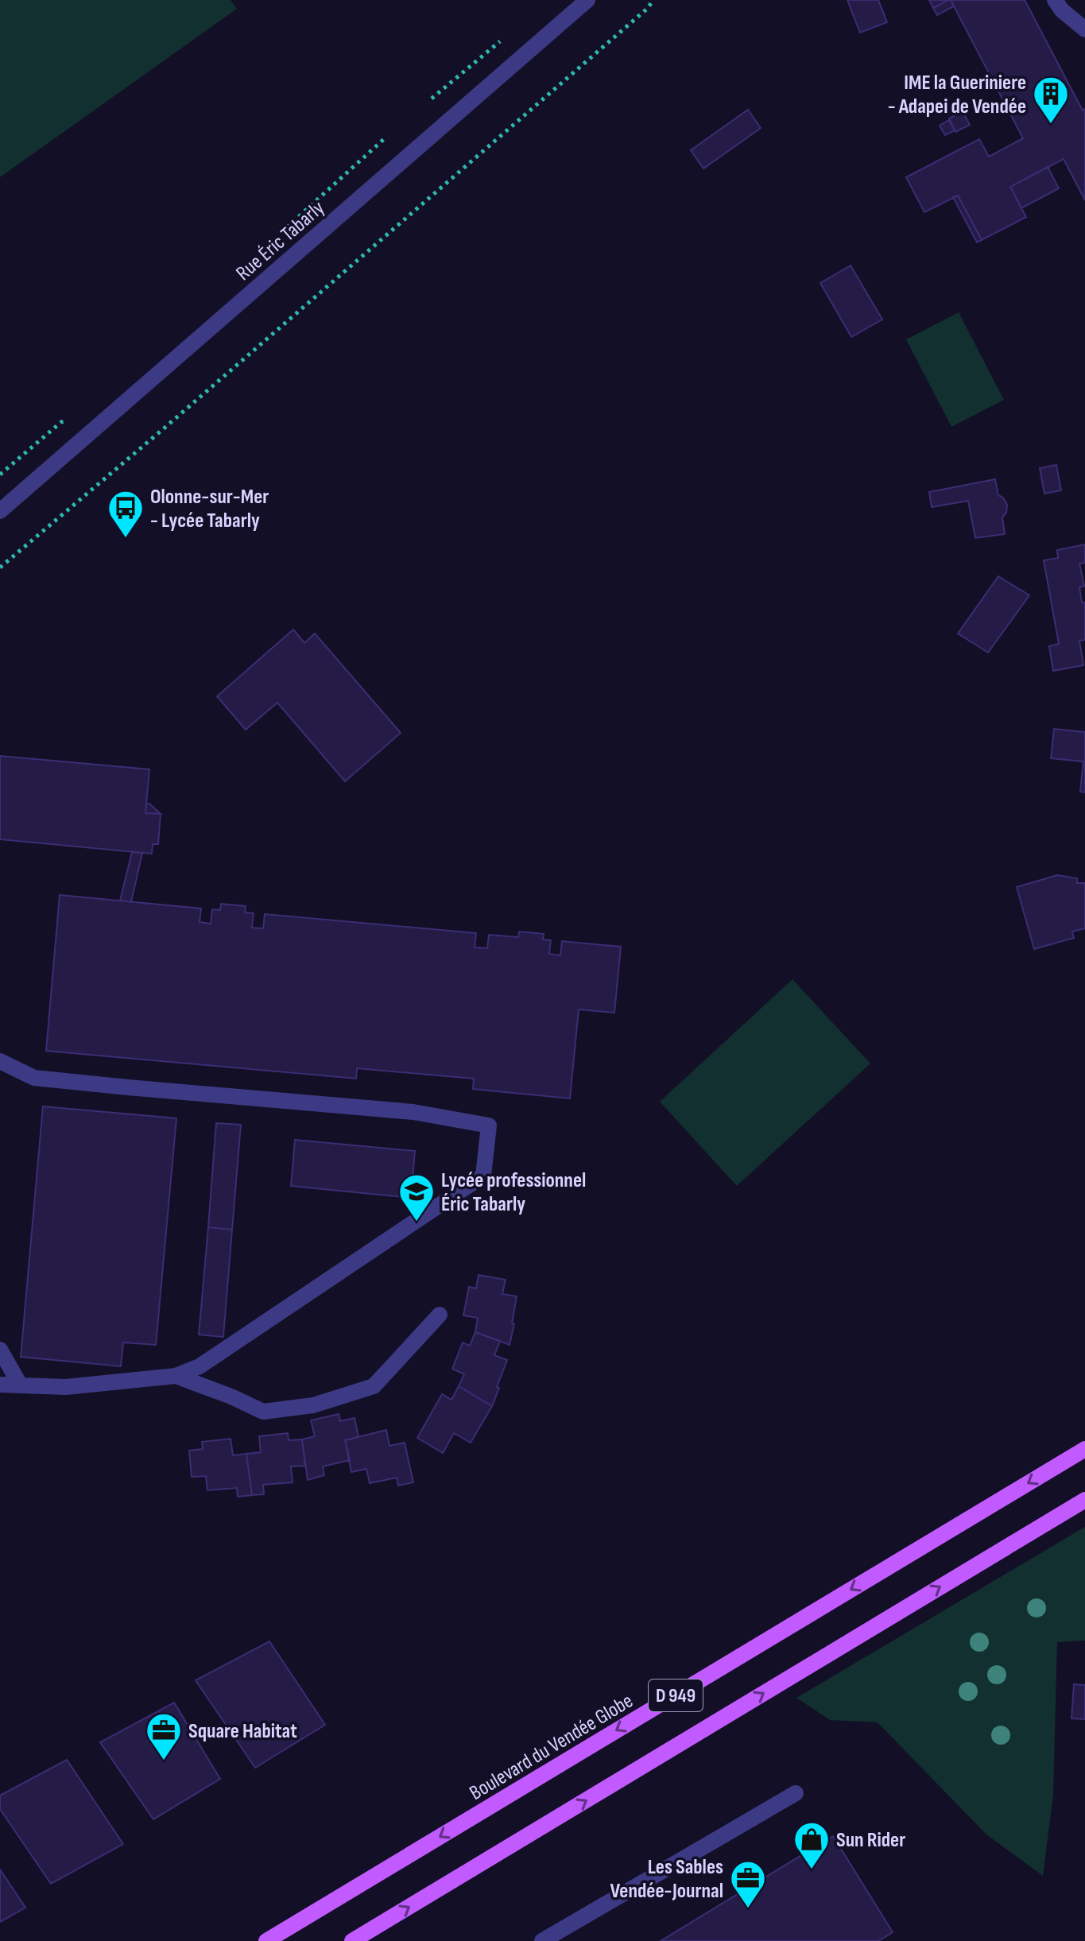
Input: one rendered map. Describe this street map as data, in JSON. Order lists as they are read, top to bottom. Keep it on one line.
{"streets":{"main road":["D 949","Boulevard du Vendée Globe"],"street":["Rue Éric Tabarly"]},"places":{"building":["IME la Gueriniere - Adapei de Vendée"],"bus stop":["Olonne-sur-Mer - Lycée Tabarly"],"school or university":["Lycée professionnel Éric Tabarly"],"office":["Square Habitat","Les Sables Vendée-Journal"],"shop":["Sun Rider"]}}
